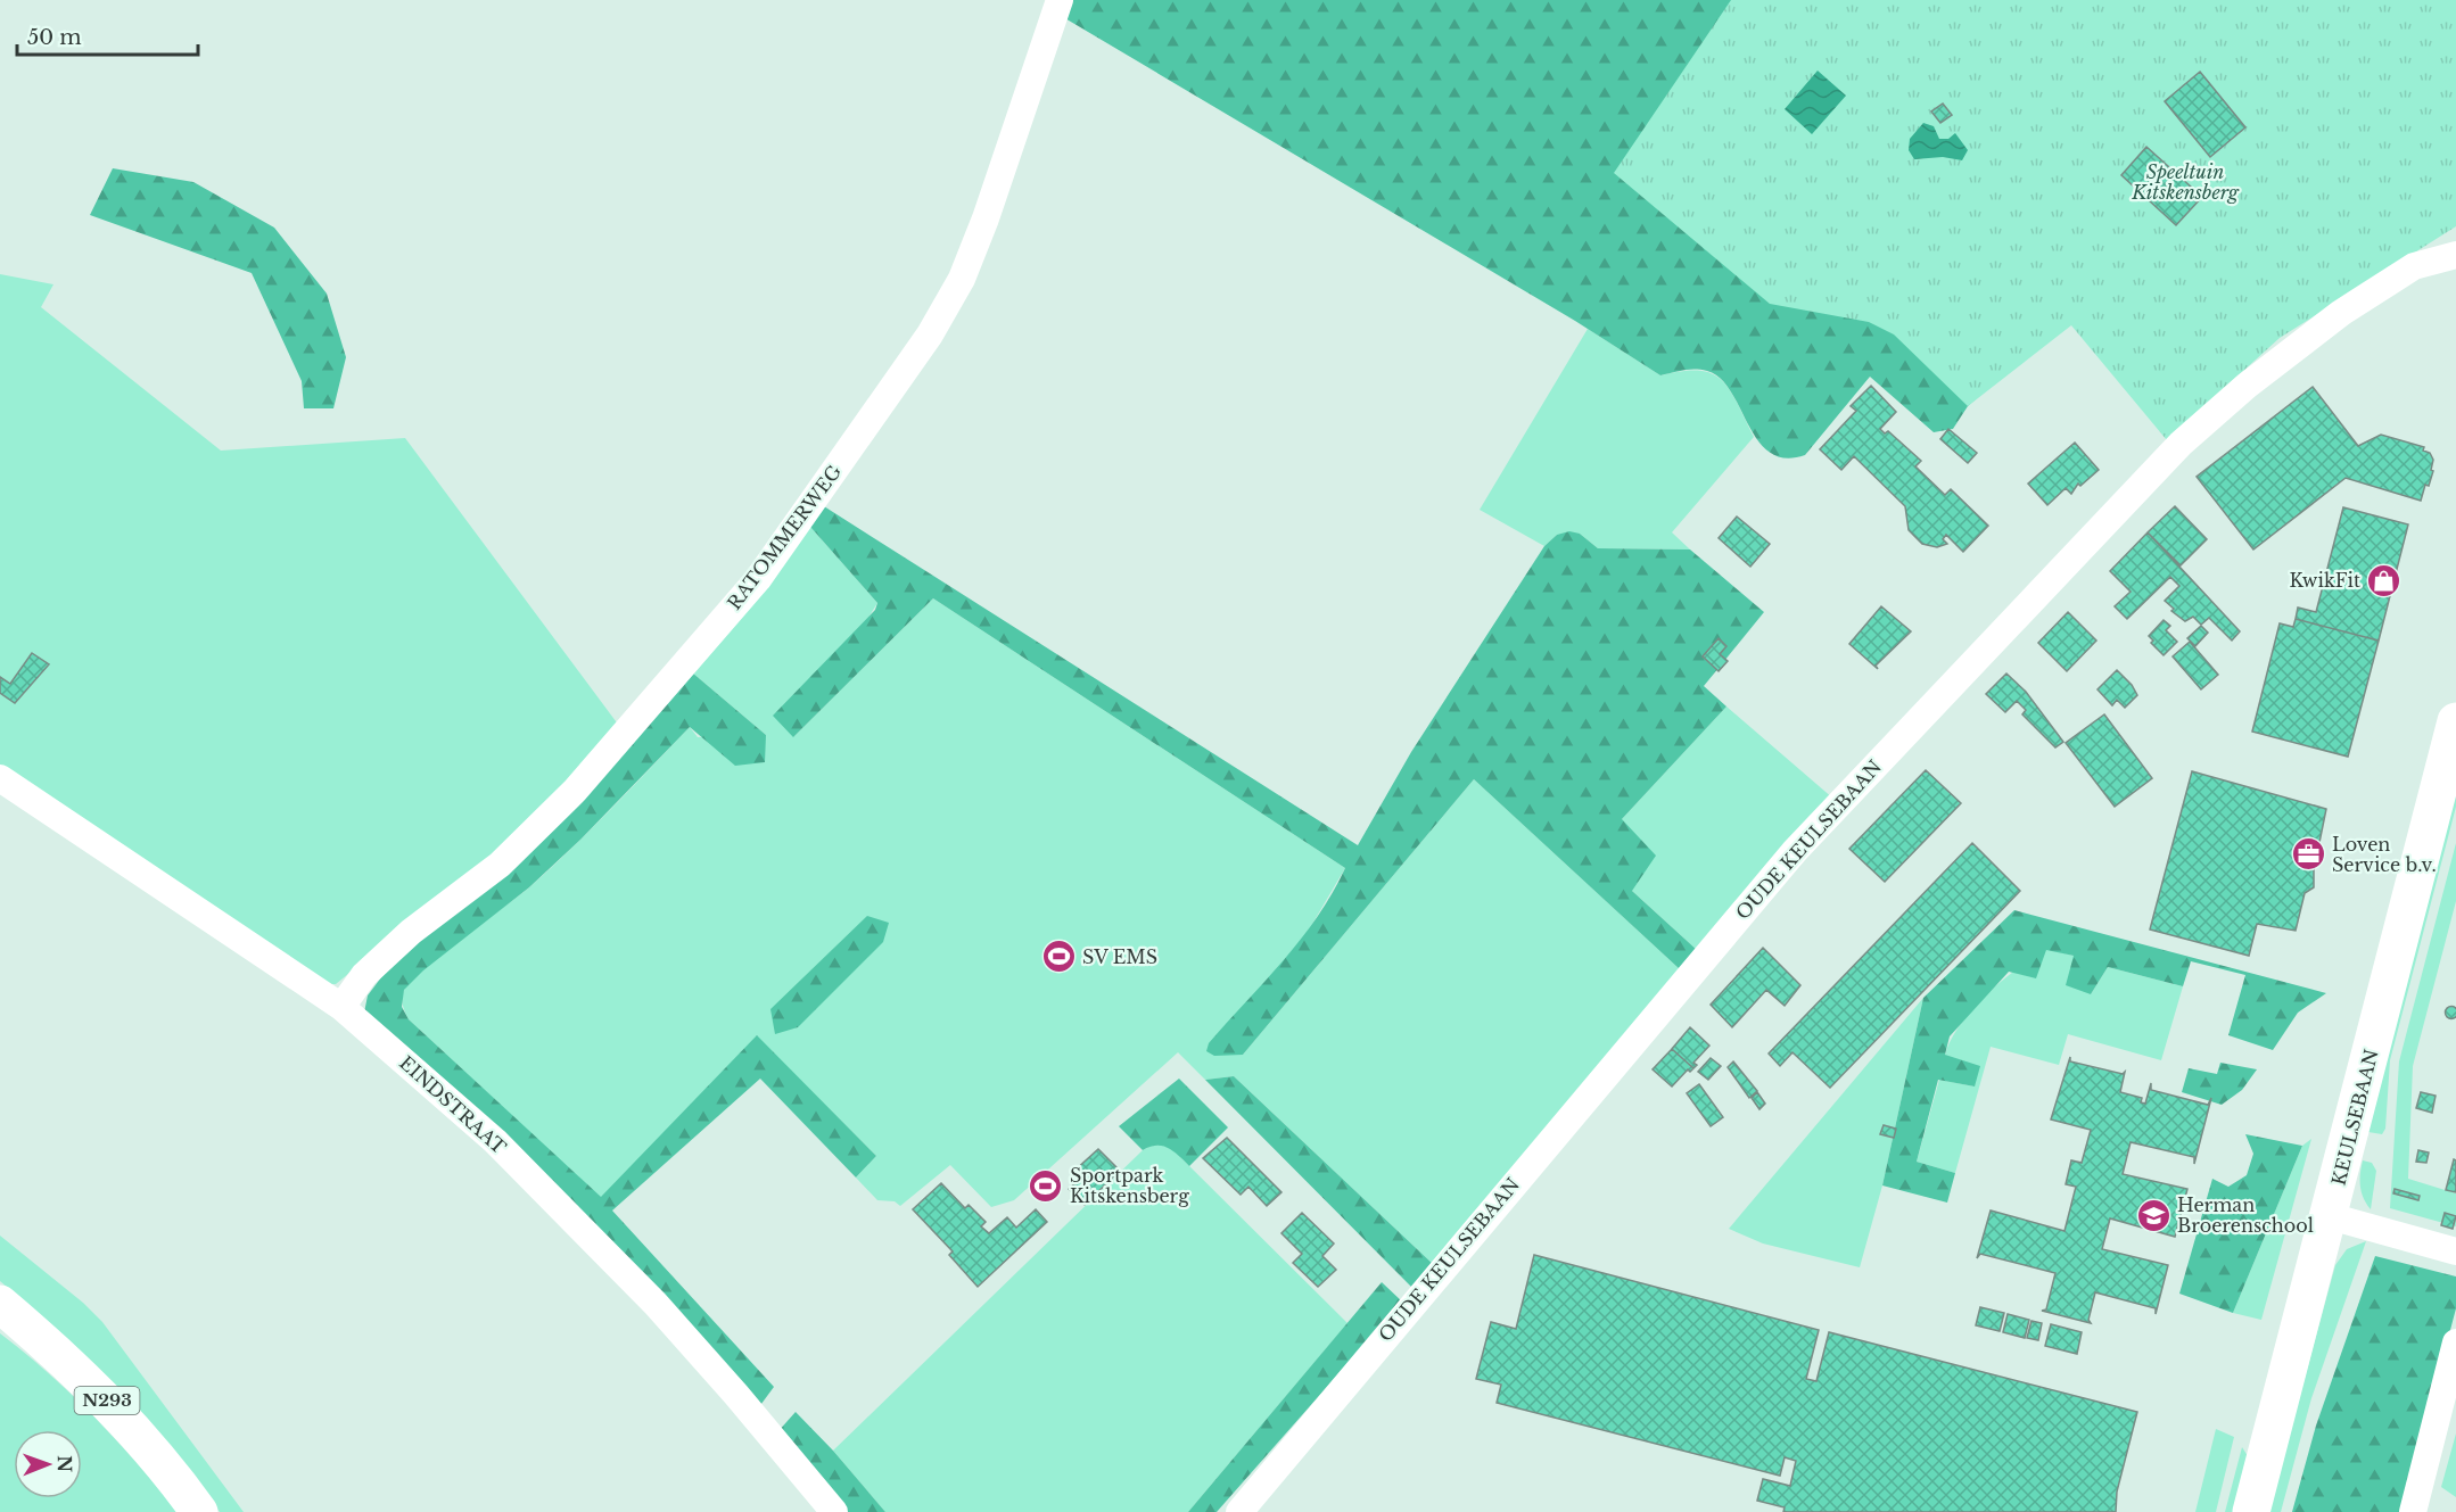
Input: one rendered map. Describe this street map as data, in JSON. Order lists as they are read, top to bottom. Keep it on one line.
{"streets":{"street":["RATOMMERWEG","OUDE KEULSEBAAN","EINDSTRAAT","KEULSEBAAN","N293"]},"crossings":[["RATOMMERWEG","EINDSTRAAT"]],"parks":["Speeltuin Kitskensberg"],"places":{"shop":["KwikFit"],"office":["Loven Service b.v."],"sports":["SV EMS","Sportpark Kitskensberg"],"school or university":["Herman Broerenschool"]},"scale_bar":"50 m","north":"right"}
